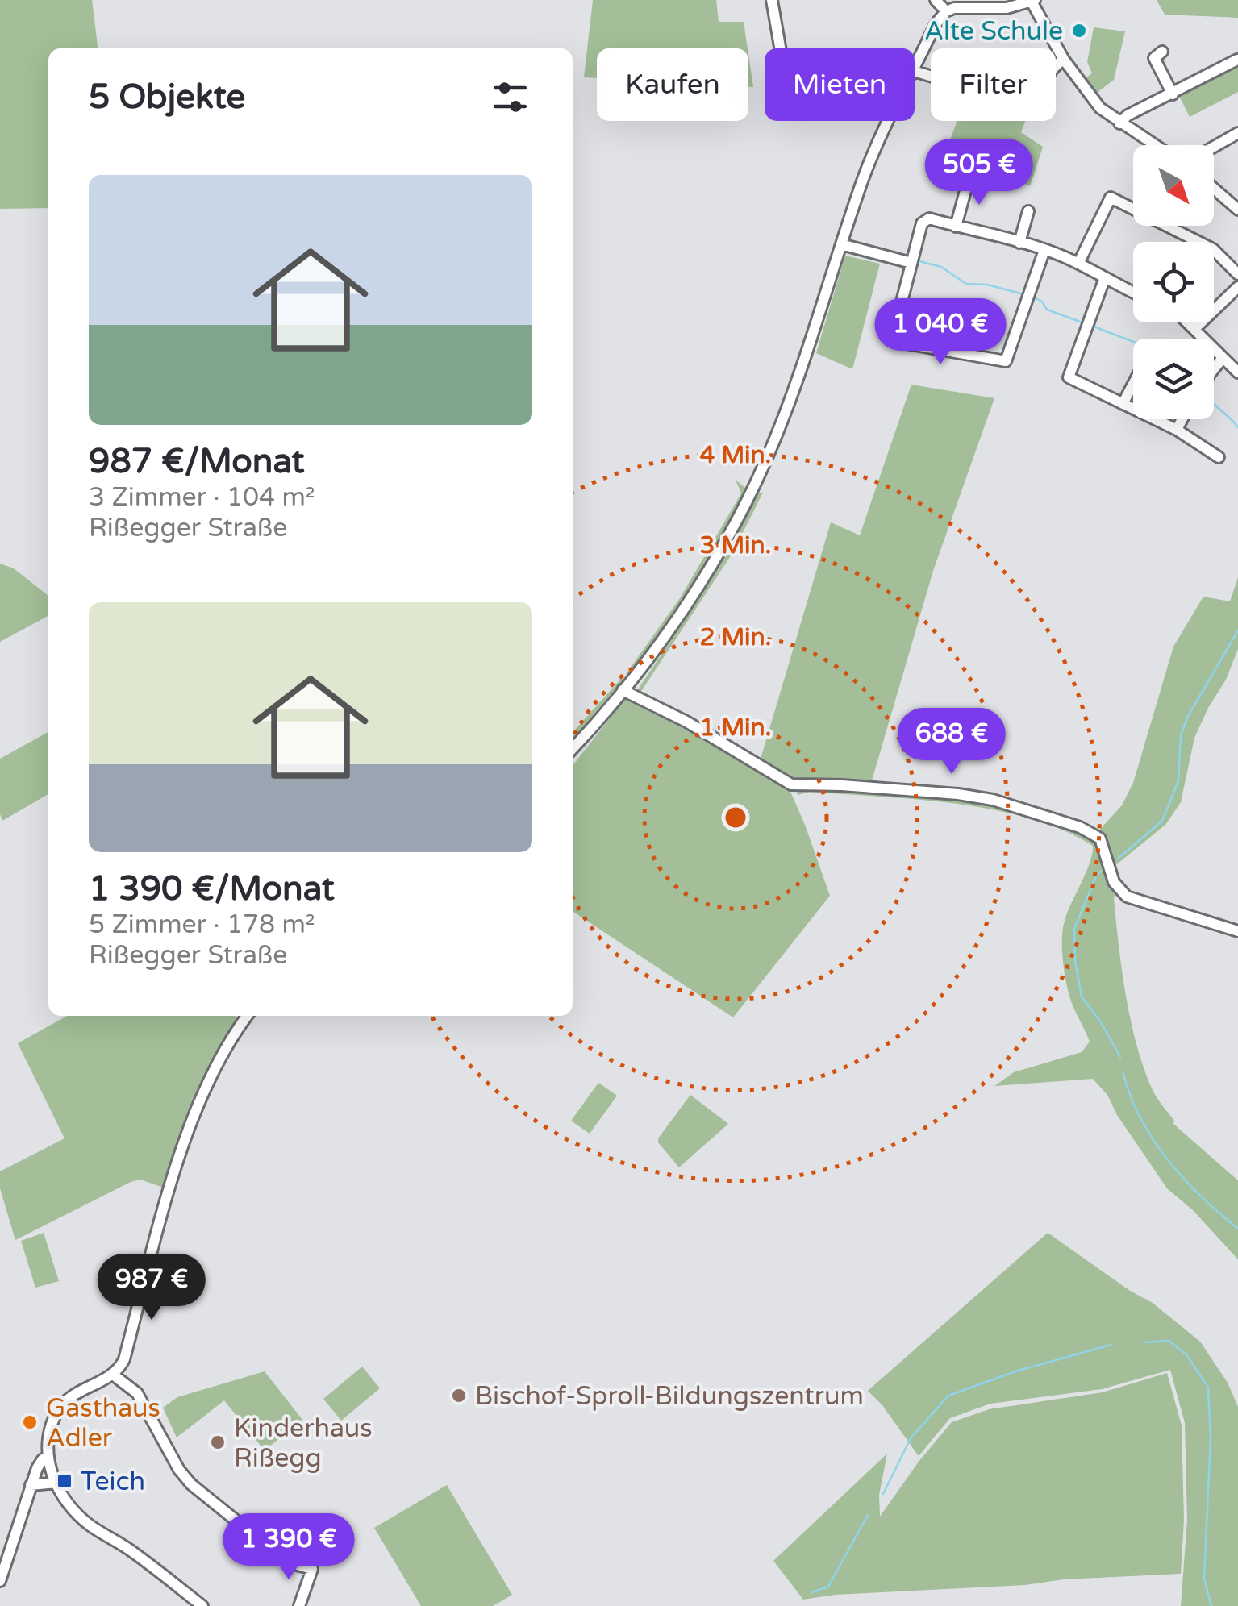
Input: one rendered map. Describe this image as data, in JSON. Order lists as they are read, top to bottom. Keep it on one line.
{"places":{"other":["Alte Schule","Bischof-Sproll-Bildungszentrum","Gasthaus Adler","Kinderhaus Rißegg"],"transit":["Teich"]},"north":"bottom right","page":{"chip":["Kaufen","Mieten","Filter"],"heading":"5 Objekte","price":["505 €","1 040 €","688 €","987 €","1 390 €"],"list":[{"name":"987 €/Monat","note":"3 Zimmer · 104 m² · Rißegger Straße"},{"name":"1 390 €/Monat","note":"5 Zimmer · 178 m² · Rißegger Straße"}]},"rings":["4 Min.","3 Min.","2 Min.","1 Min."]}
